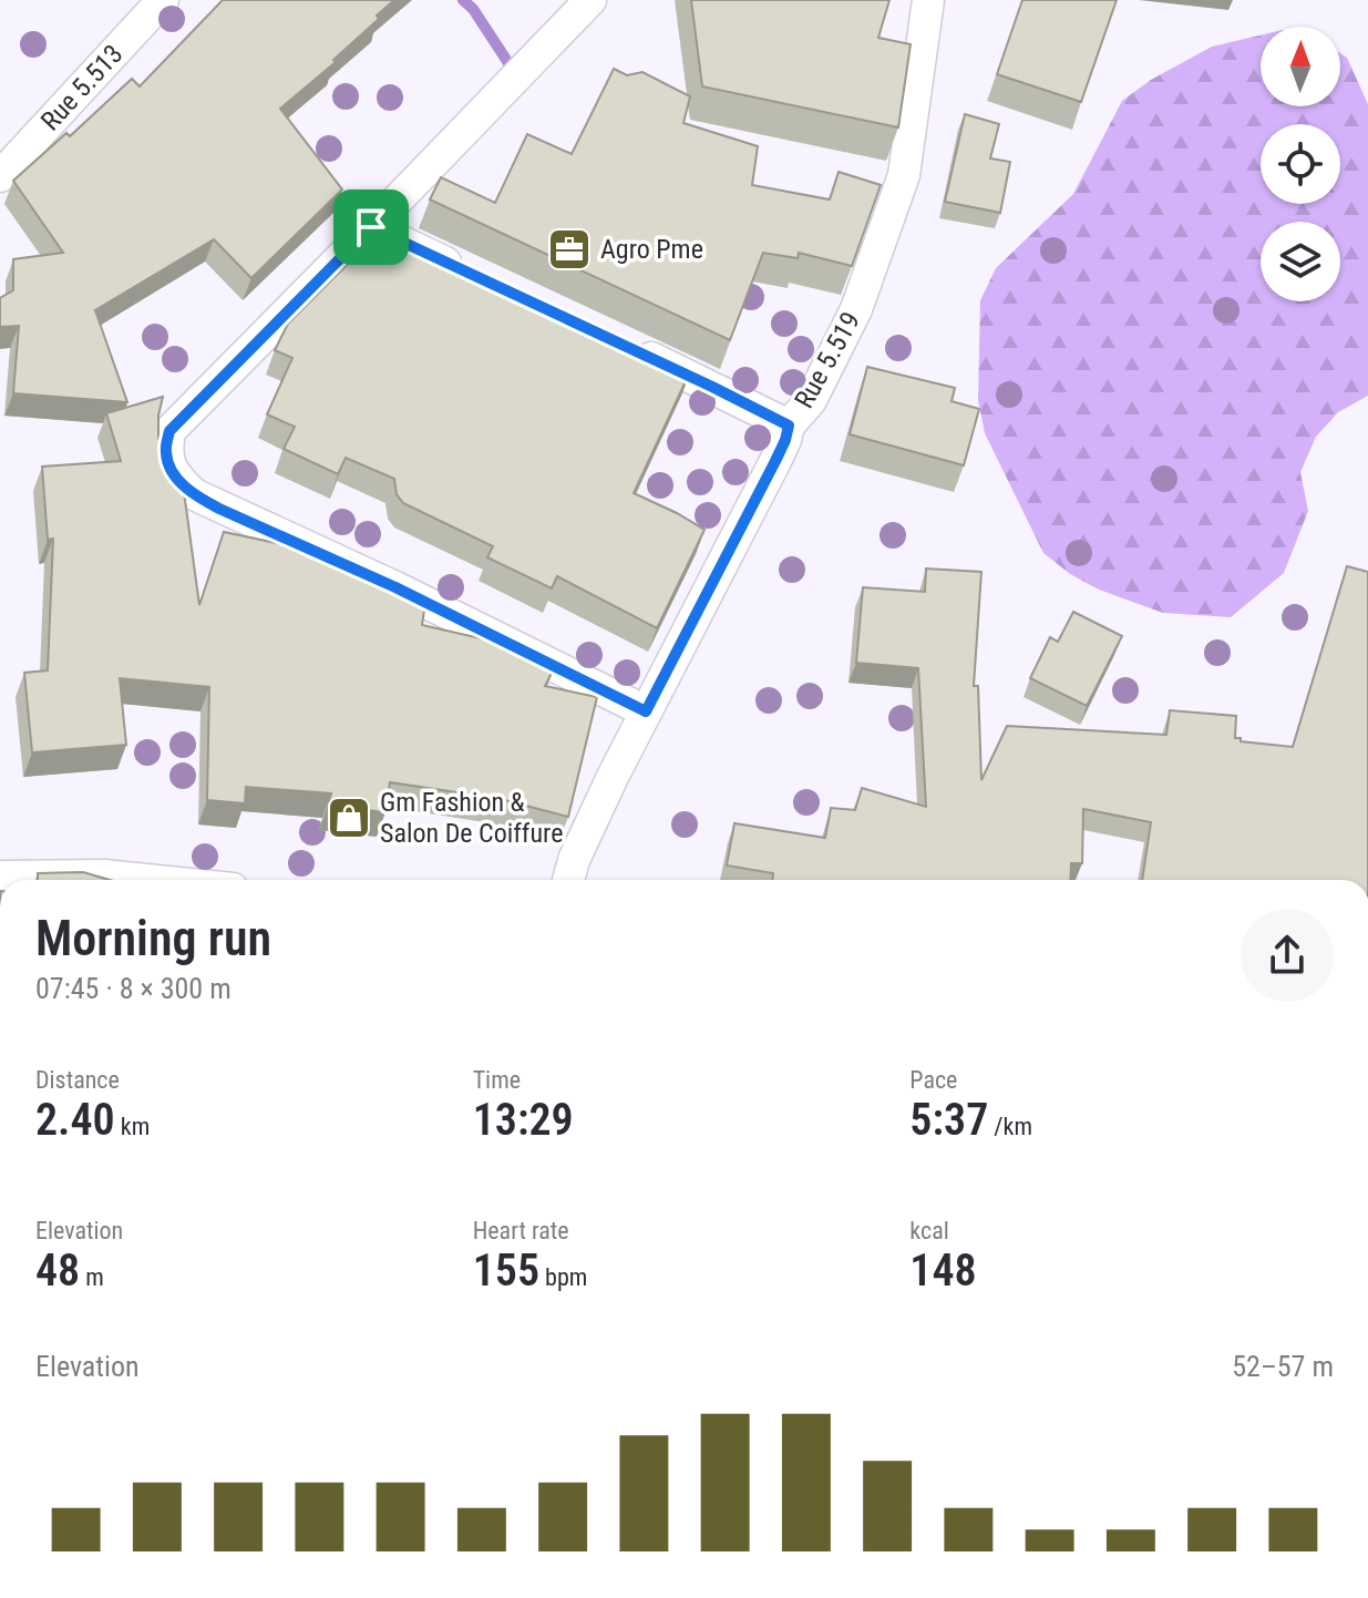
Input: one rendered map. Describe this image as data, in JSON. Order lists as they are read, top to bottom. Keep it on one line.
{"streets":{"street":["Rue 5.513","Rue 5.519"]},"places":{"office":["Agro Pme"],"shop":["Gm Fashion & Salon De Coiffure"]},"north":"top","page":{"heading":["Morning run","07:45 · 8 × 300 m"],"stats":[["Distance","2.40 km"],["Time","13:29"],["Pace","5:37 /km"],["Elevation","48 m"],["Heart rate","155 bpm"],["kcal","148"]],"chart":["Elevation","52–57 m"]}}
